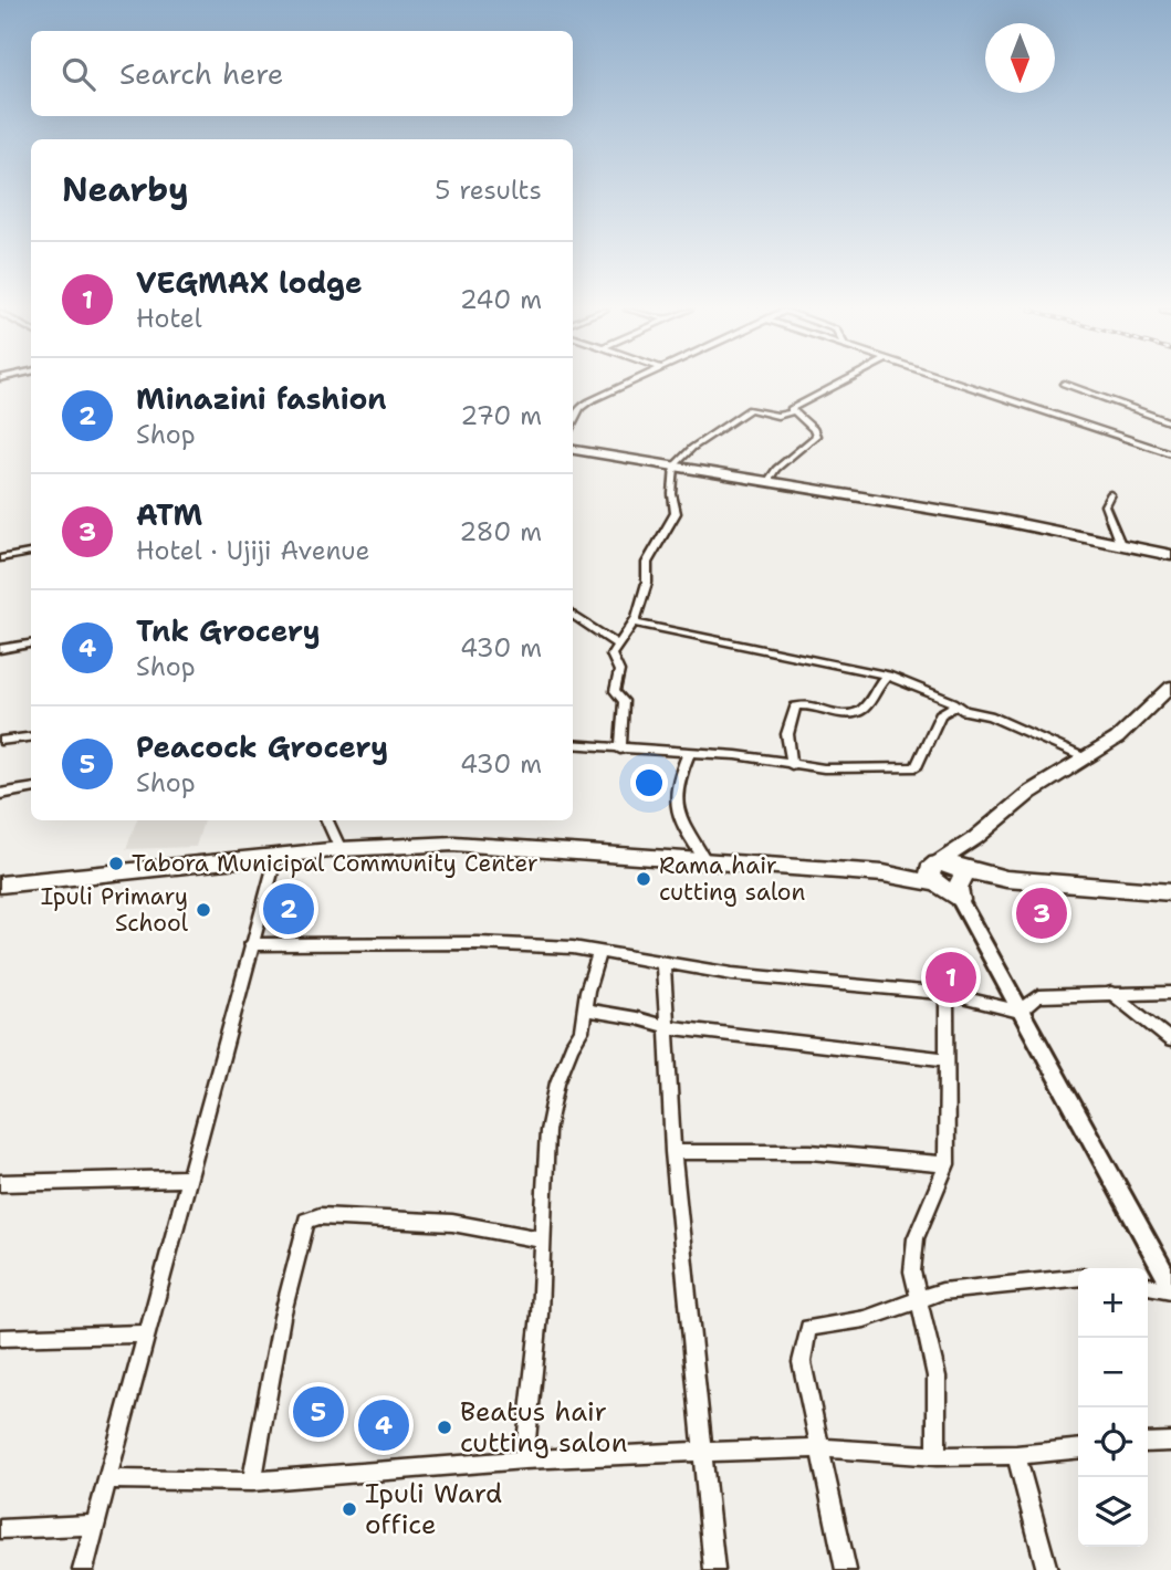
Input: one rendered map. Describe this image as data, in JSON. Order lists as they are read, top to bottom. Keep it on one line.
{"places":["Tabora Municipal Community Center","Rama hair cutting salon","Ipuli Primary School","Beatus hair cutting salon","Ipuli Ward office"],"north":"bottom","page":{"search":"Search here","heading":["Nearby","5 results"],"list":[{"mark":"1","name":"VEGMAX lodge","note":"Hotel","value":"240 m"},{"mark":"2","name":"Minazini fashion","note":"Shop","value":"270 m"},{"mark":"3","name":"ATM","note":"Hotel · Ujiji Avenue","value":"280 m"},{"mark":"4","name":"Tnk Grocery","note":"Shop","value":"430 m"},{"mark":"5","name":"Peacock Grocery","note":"Shop","value":"430 m"}],"pins":["2","3","1","5","4"],"map_buttons":["+","−"]}}
